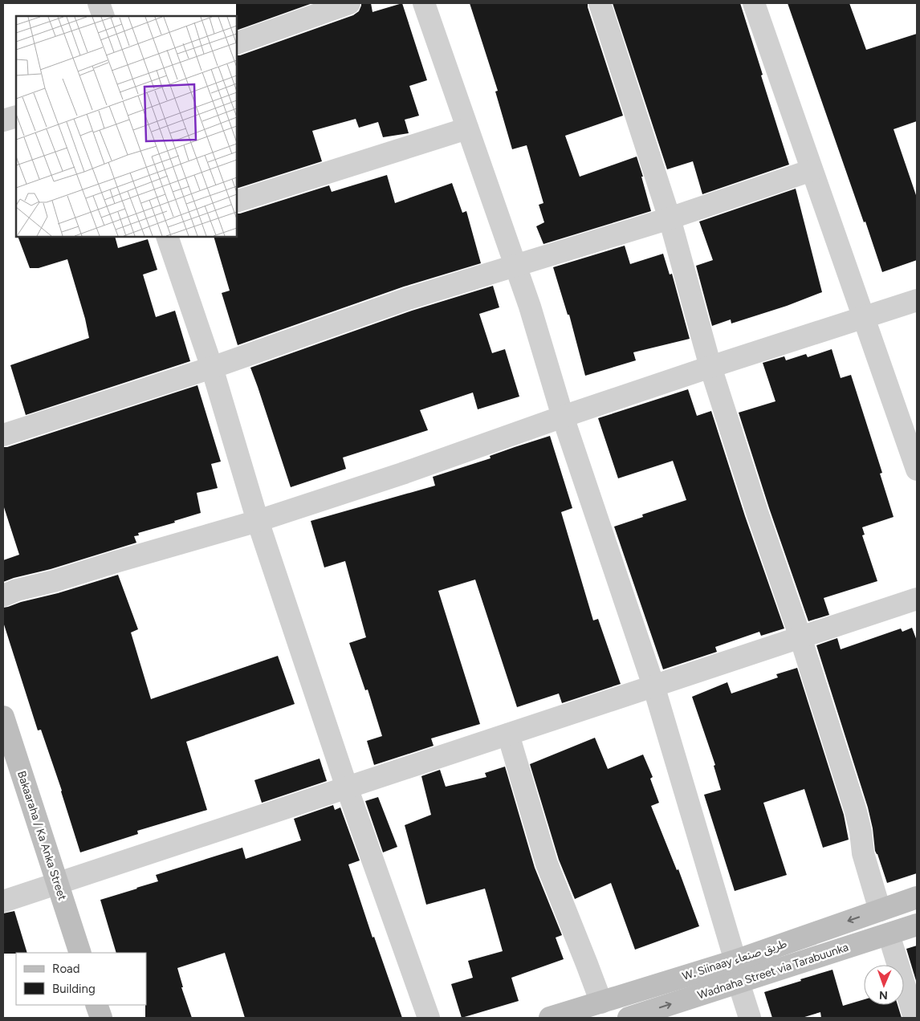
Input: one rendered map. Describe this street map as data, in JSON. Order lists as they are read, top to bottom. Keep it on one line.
{"streets":{"main road":["Bakaaraha / Ka Anka Street","W. Siinaay طريق صنعاء","Wadnaha Street via Tarabuunka"]},"one_way":["W. Siinaay طريق صنعاء","Wadnaha Street via Tarabuunka"],"legend":["Road","Building"],"north":"bottom"}
